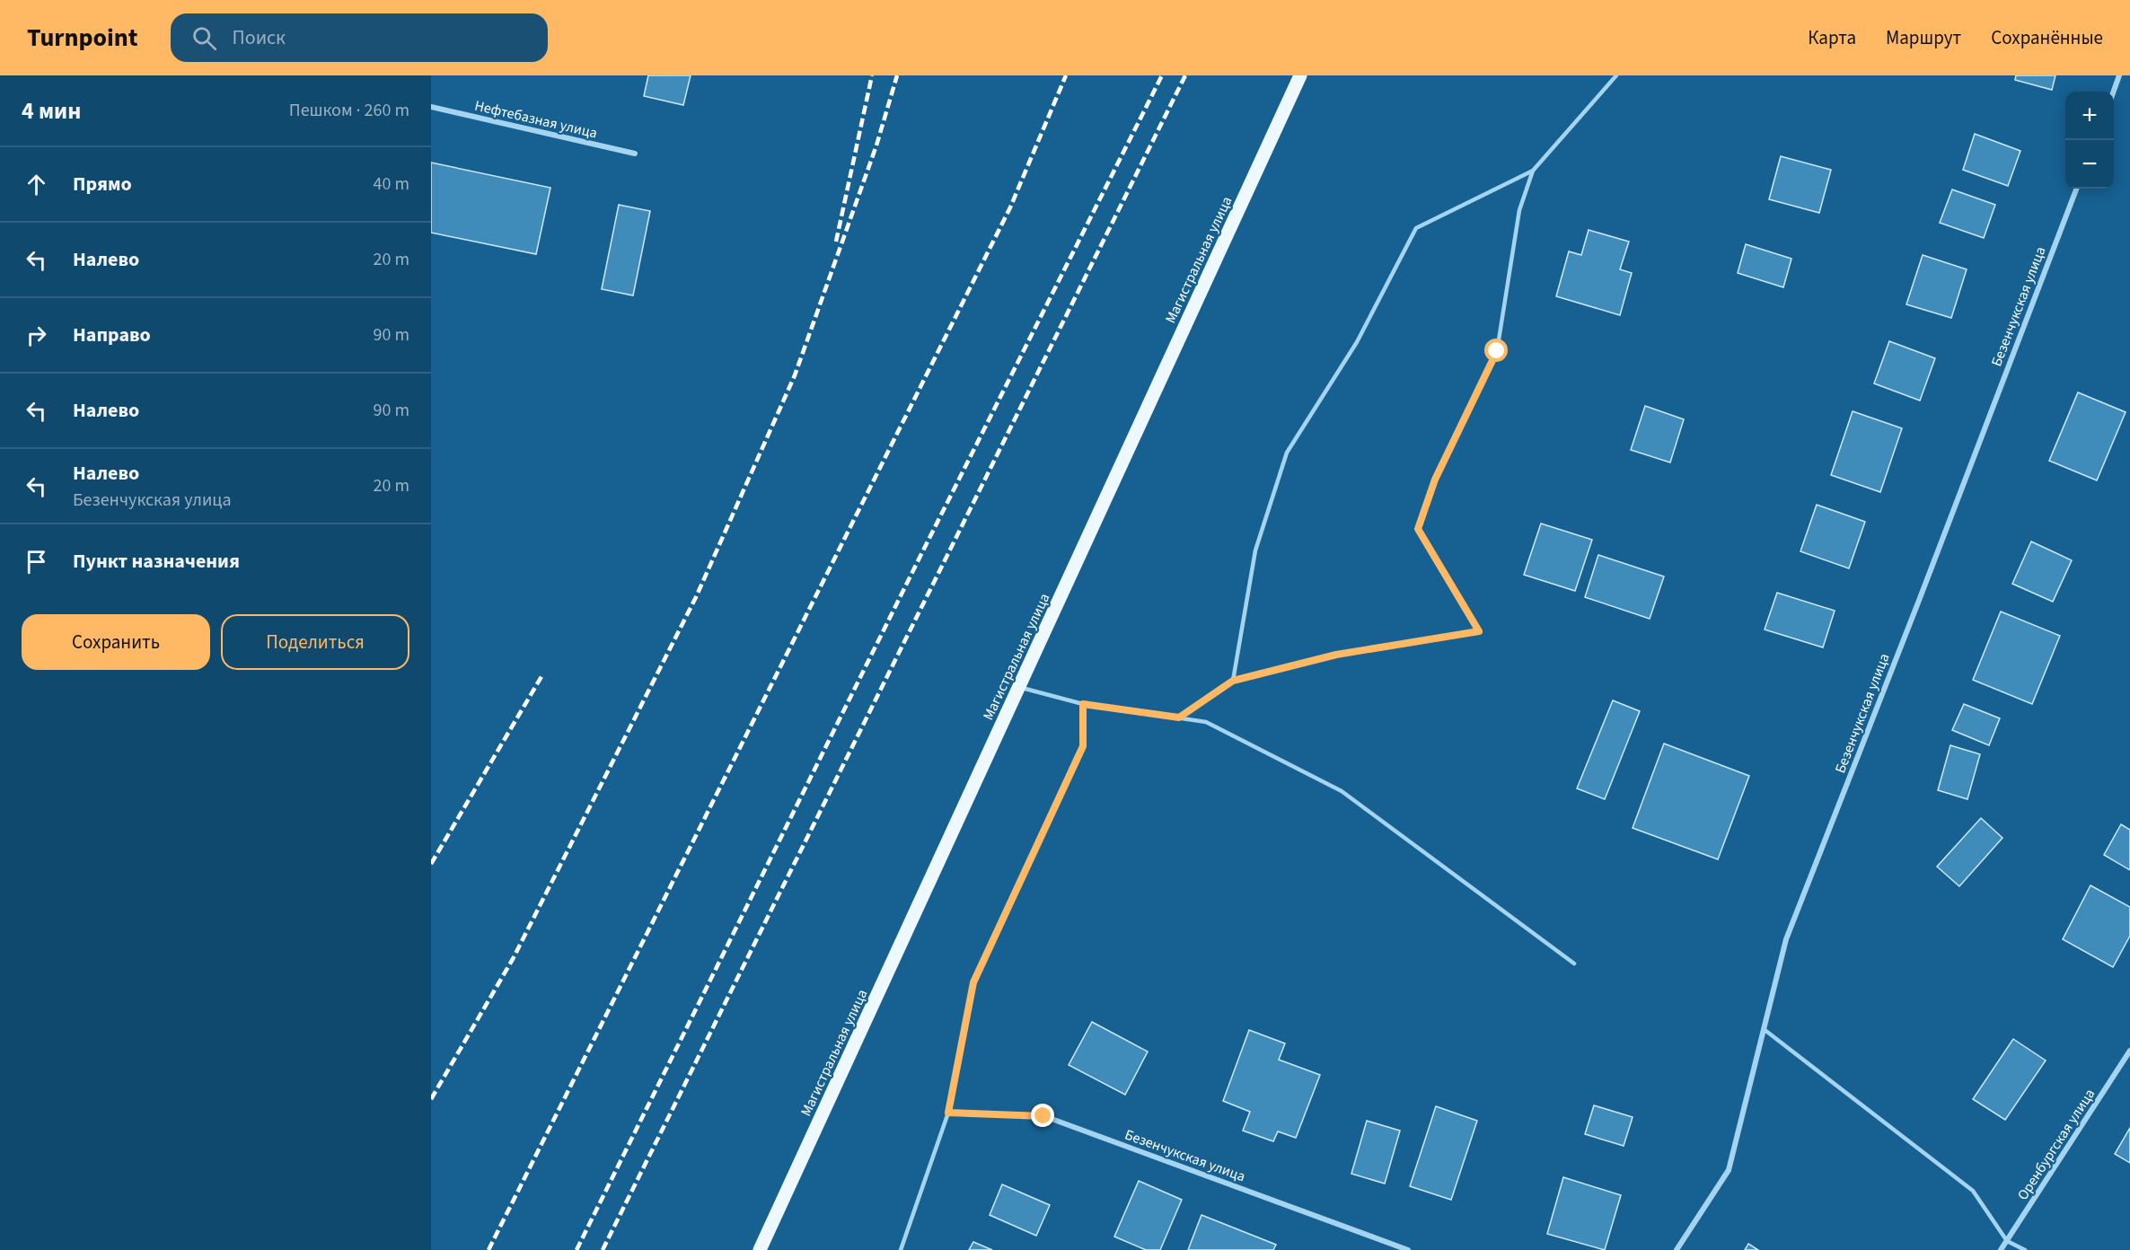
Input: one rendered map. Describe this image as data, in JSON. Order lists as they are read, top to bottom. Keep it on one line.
{"streets":{"main road":["Магистральная улица"],"street":["Нефтебазная улица","Безенчукская улица","Оренбургская улица"]},"page":{"header":"Turnpoint","search":"Поиск","nav":["Карта","Маршрут","Сохранённые"],"heading":["4 мин","Пешком · 260 m"],"map_buttons":["+","−"],"list":[["Прямо","40 m"],["Налево","20 m"],["Направо","90 m"],["Налево","90 m"],["Налево","Безенчукская улица","20 m"],"Пункт назначения"],"buttons":["Сохранить","Поделиться"]}}
